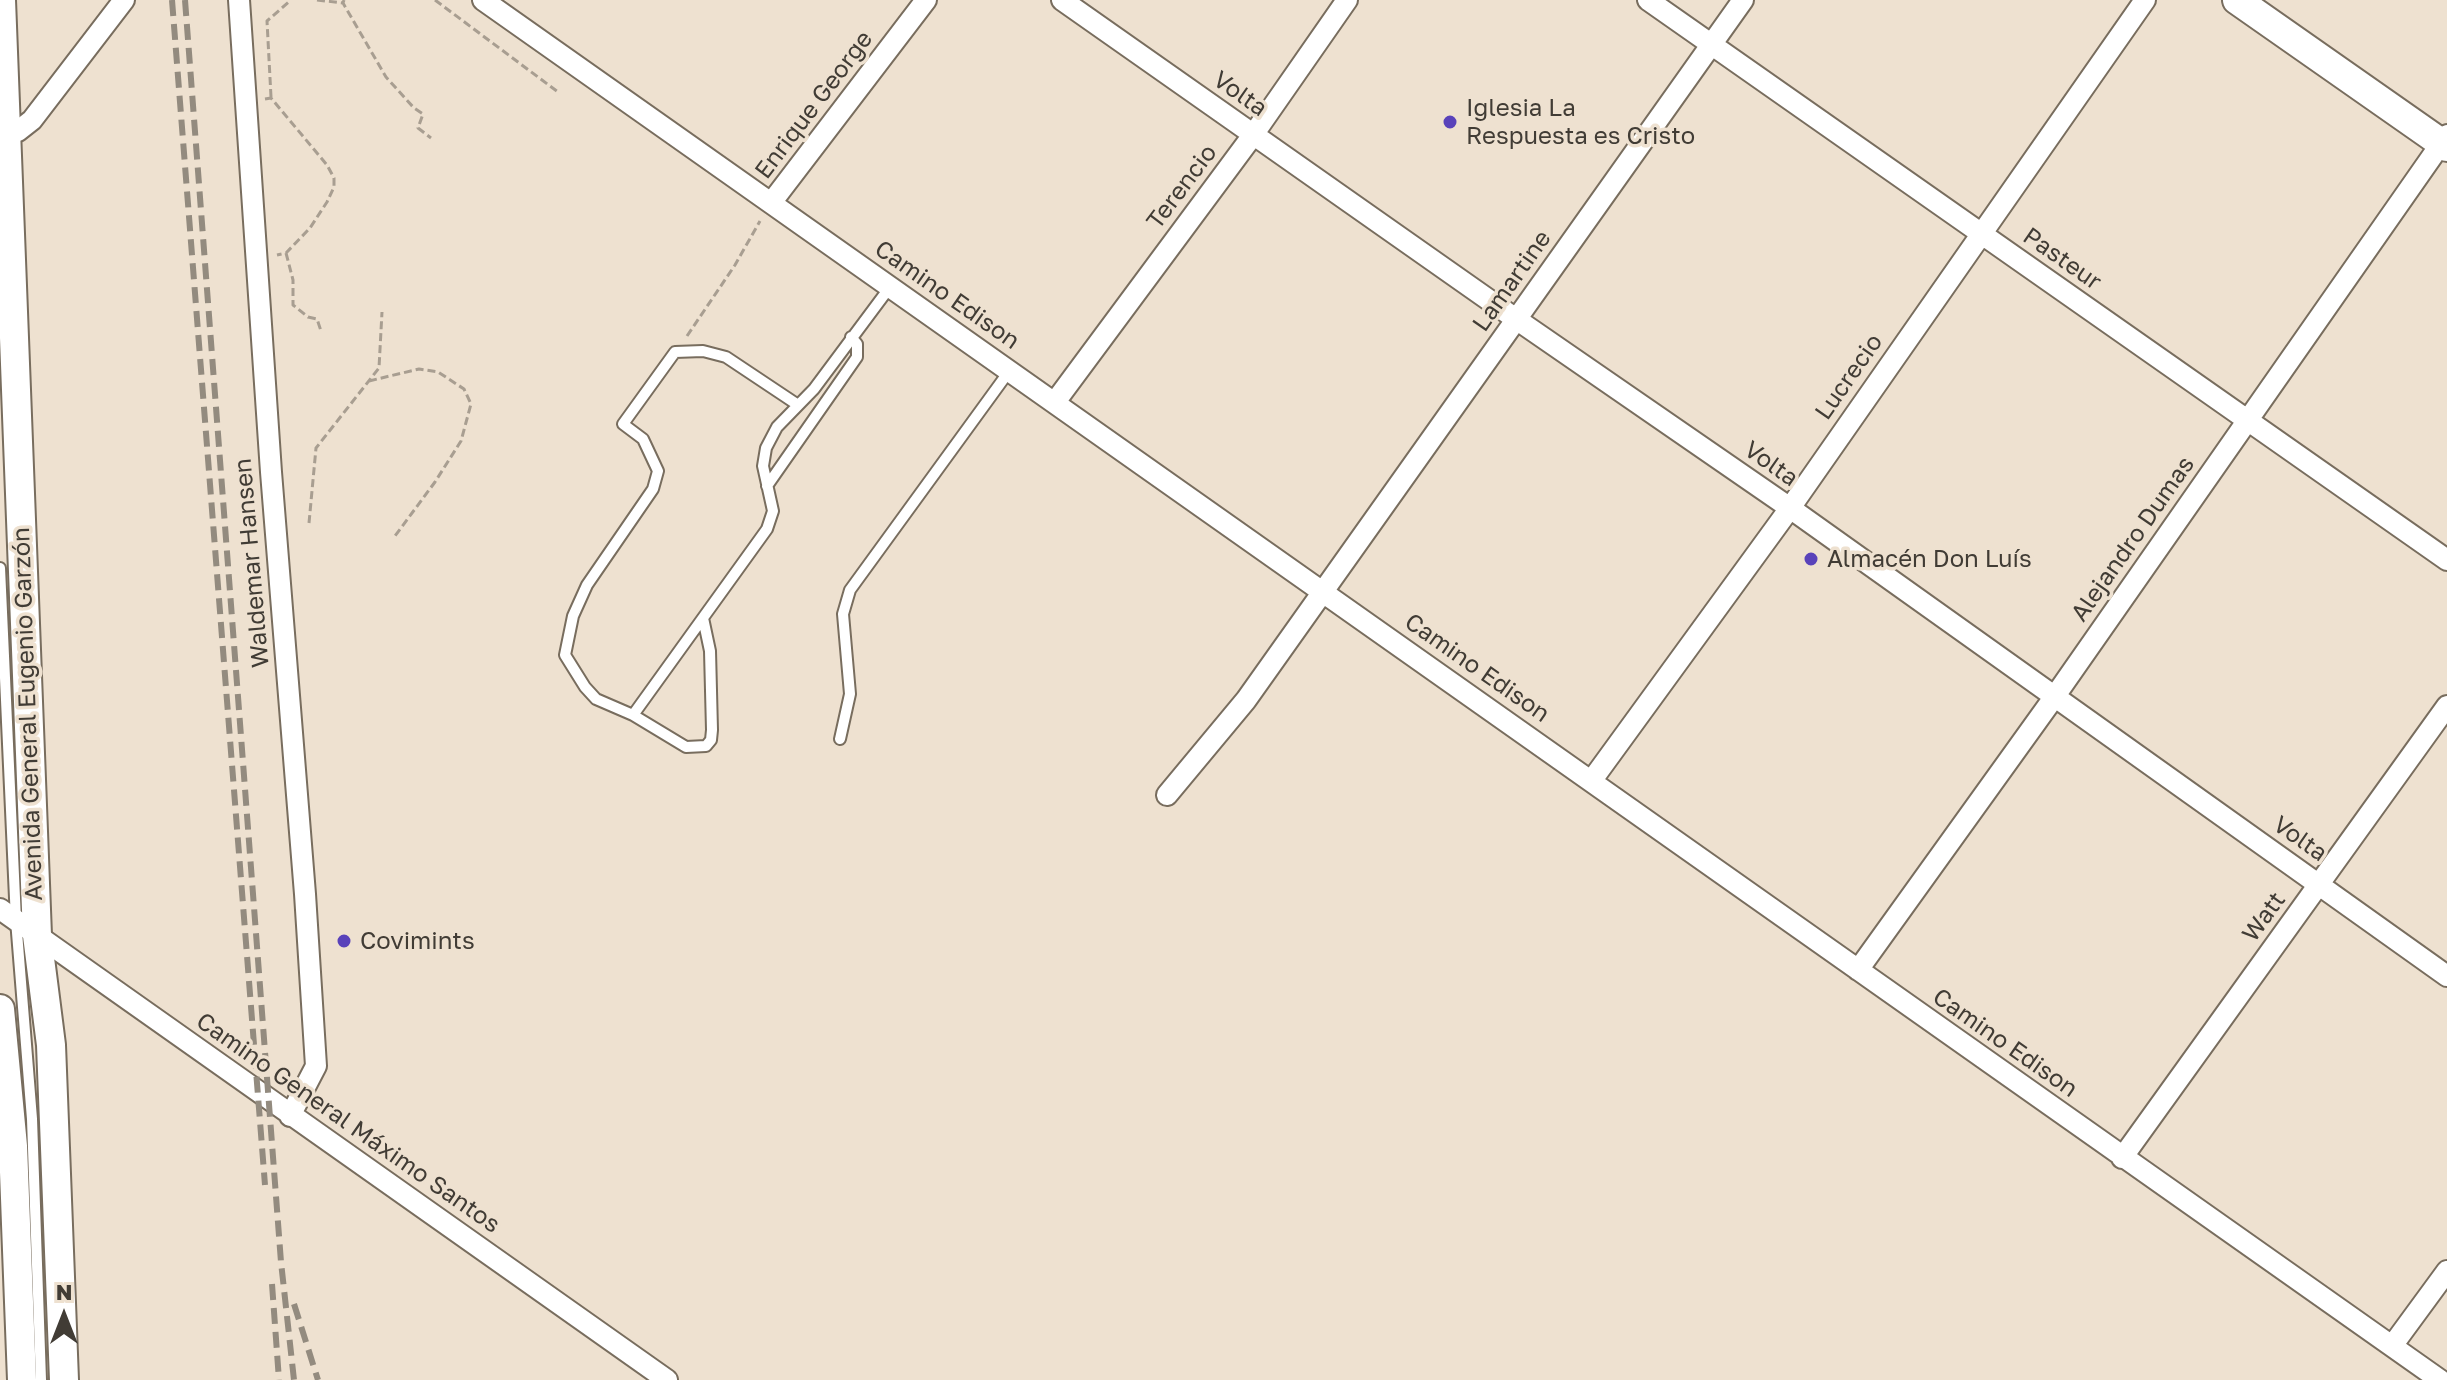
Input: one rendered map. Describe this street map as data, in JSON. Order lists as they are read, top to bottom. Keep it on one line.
{"streets":{"main road":["Avenida General Eugenio Garzón"],"street":["Volta","Enrique George","Terencio","Pasteur","Lamartine","Camino Edison","Lucrecio","Alejandro Dumas","Waldemar Hansen","Watt","Camino General Máximo Santos"]},"crossings":[["Volta","Terencio"],["Volta","Lamartine"],["Volta","Lucrecio"],["Volta","Alejandro Dumas"],["Volta","Watt"],["Enrique George","Camino Edison"],["Terencio","Camino Edison"],["Pasteur","Lamartine"],["Pasteur","Lucrecio"],["Pasteur","Alejandro Dumas"],["Lamartine","Camino Edison"],["Camino Edison","Lucrecio"],["Camino Edison","Alejandro Dumas"],["Camino Edison","Watt"],["Waldemar Hansen","Camino General Máximo Santos"],["Avenida General Eugenio Garzón","Camino General Máximo Santos"]],"places":["Iglesia La Respuesta es Cristo","Almacén Don Luís","Covimints"],"north":"top"}
